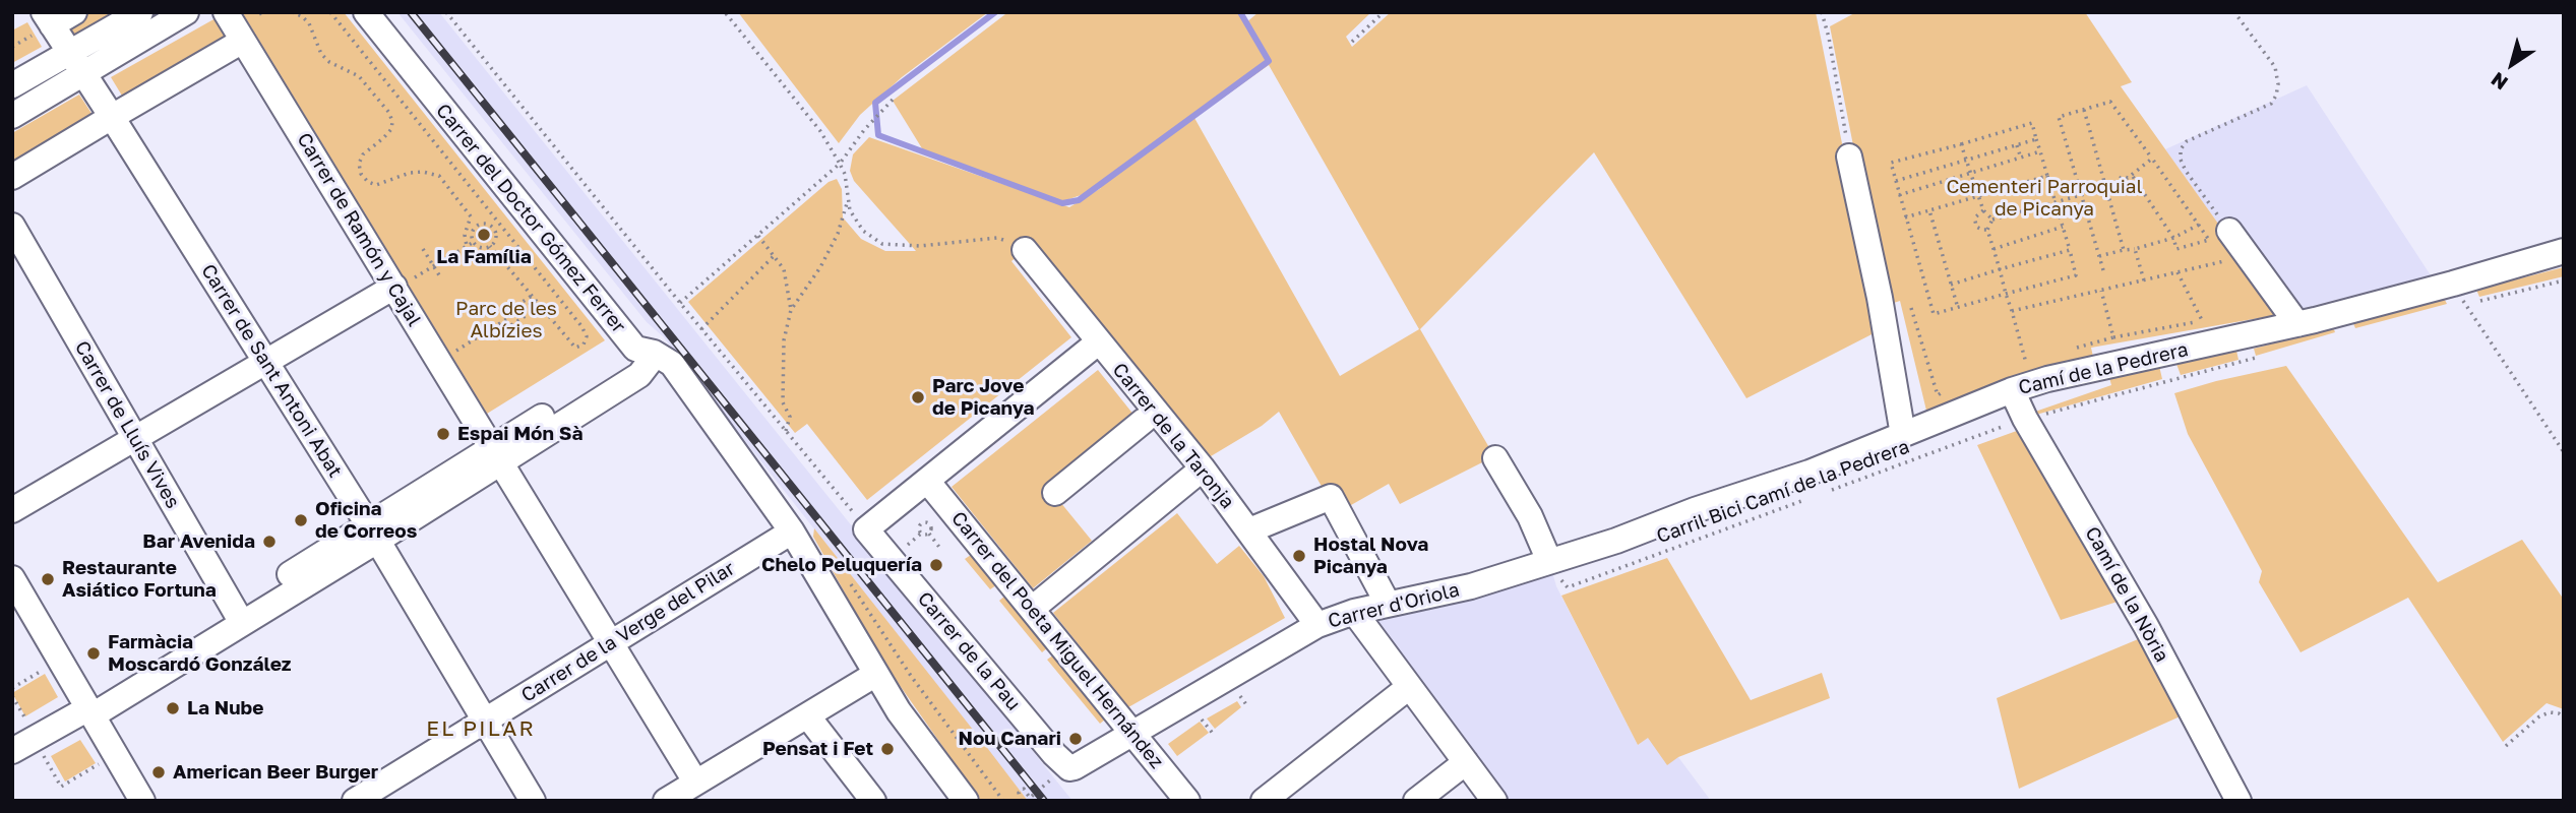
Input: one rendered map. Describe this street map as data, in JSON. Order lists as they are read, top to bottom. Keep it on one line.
{"streets":{"street":["Carrer del Doctor Gómez Ferrer","Carrer de Ramón y Cajal","Camí de la Pedrera","Carrer de Sant Antoni Abat","Carrer de Lluís Vives","Carrer de la Taronja","Camí de la Nòria","Carrer d'Oriola","Carrer de la Verge del Pilar","Carrer del Poeta Miguel Hernández","Carrer de la Pau"],"path":["Carril Bici Camí de la Pedrera"]},"crossings":[["Carrer del Doctor Gómez Ferrer","Carrer de la Verge del Pilar"],["Carrer de Ramón y Cajal","Carrer de la Verge del Pilar"],["Camí de la Pedrera","Camí de la Nòria"],["Camí de la Pedrera","Carrer d'Oriola"],["Carrer de Sant Antoni Abat","Carrer de la Verge del Pilar"],["Carrer de la Taronja","Carrer d'Oriola"],["Carril Bici Camí de la Pedrera","Carrer d'Oriola"],["Carrer d'Oriola","Carrer del Poeta Miguel Hernández"],["Carrer d'Oriola","Carrer de la Pau"]],"districts":["EL PILAR"],"parks":["Cementeri Parroquial de Picanya","Parc de les Albízies"],"places":["La Família","Parc Jove de Picanya","Espai Món Sà","Oficina de Correos","Bar Avenida","Hostal Nova Picanya","Chelo Peluquería","Restaurante Asiático Fortuna","Farmàcia Moscardó González","La Nube","Nou Canari","Pensat i Fet","American Beer Burger"],"north":"bottom left"}
